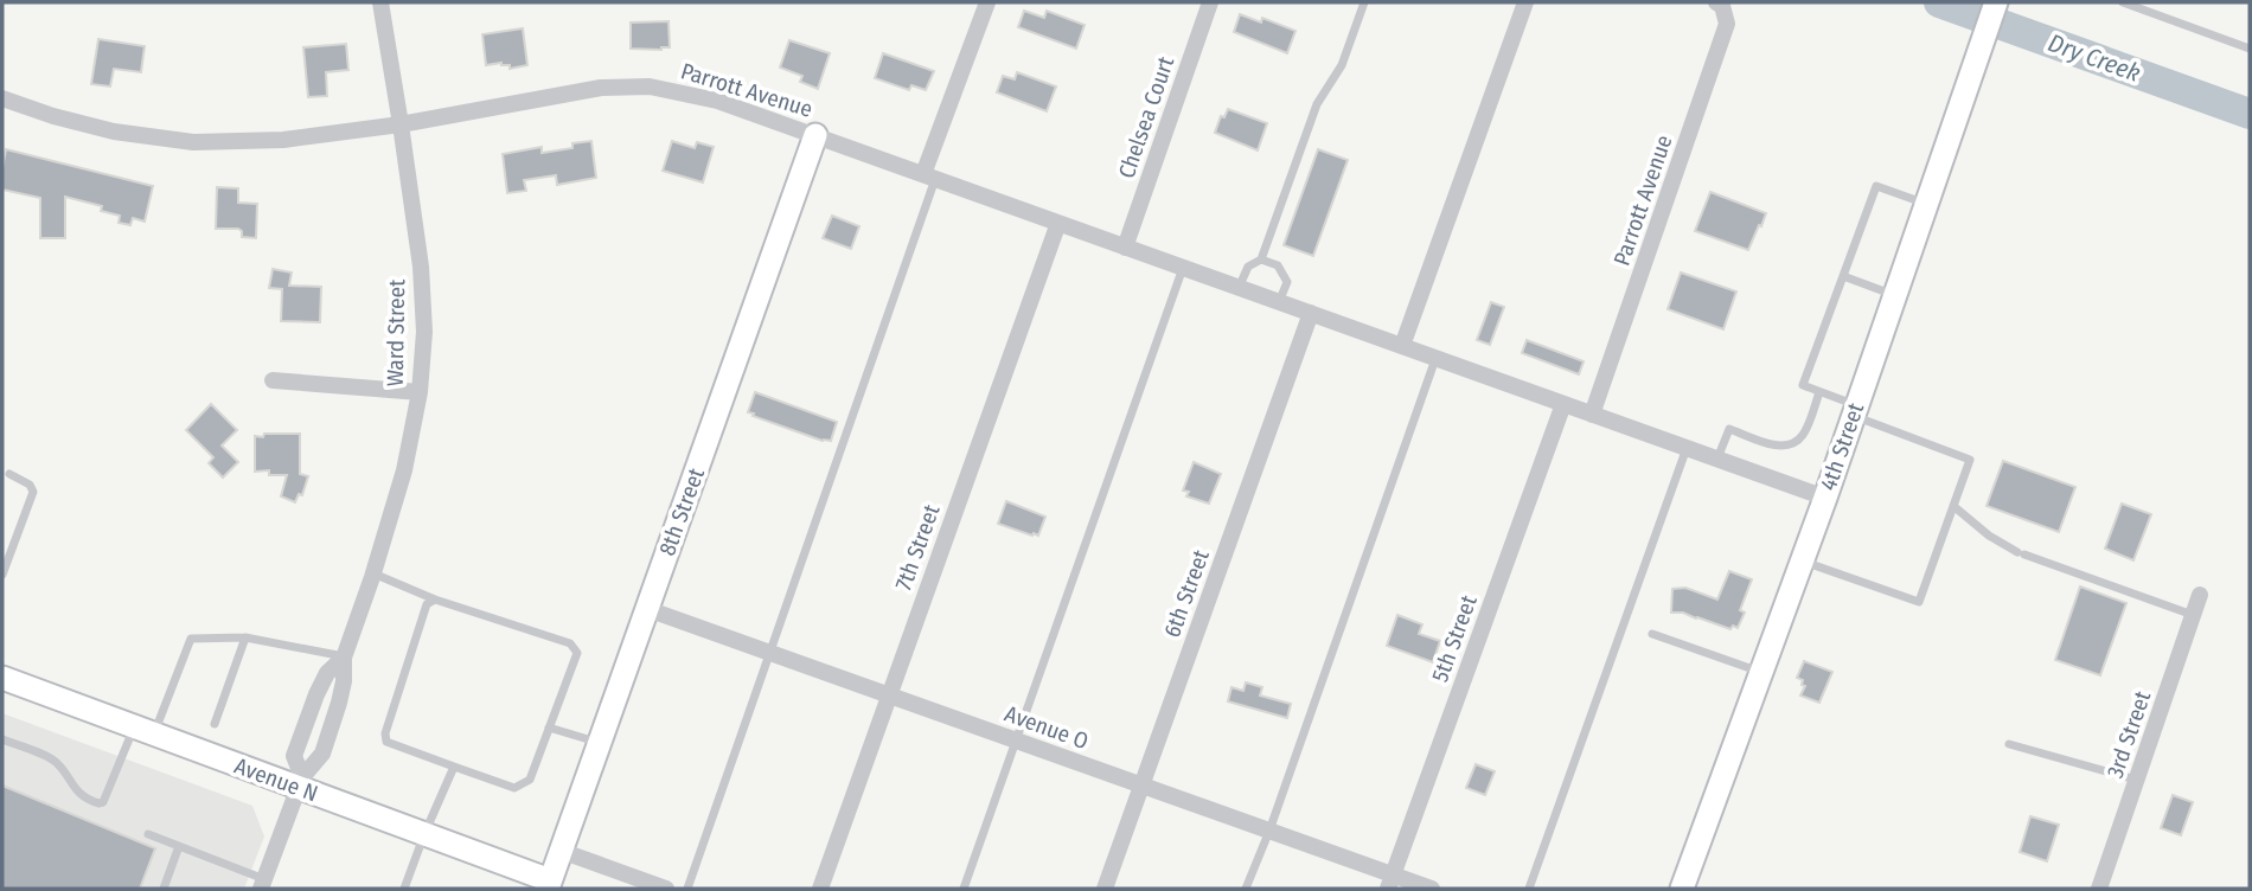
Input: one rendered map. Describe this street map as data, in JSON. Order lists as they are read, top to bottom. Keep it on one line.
{"streets":{"street":["Parrott Avenue","Chelsea Court","Ward Street","4th Street","8th Street","7th Street","6th Street","5th Street","Avenue O","3rd Street","Avenue N"]},"crossings":[["Parrott Avenue","Chelsea Court"],["Parrott Avenue","Ward Street"],["Parrott Avenue","4th Street"],["Parrott Avenue","8th Street"],["Parrott Avenue","7th Street"],["Parrott Avenue","6th Street"],["Parrott Avenue","5th Street"],["Ward Street","Avenue N"],["8th Street","Avenue O"],["8th Street","Avenue N"],["7th Street","Avenue O"],["6th Street","Avenue O"],["5th Street","Avenue O"]],"water":["Dry Creek"]}
